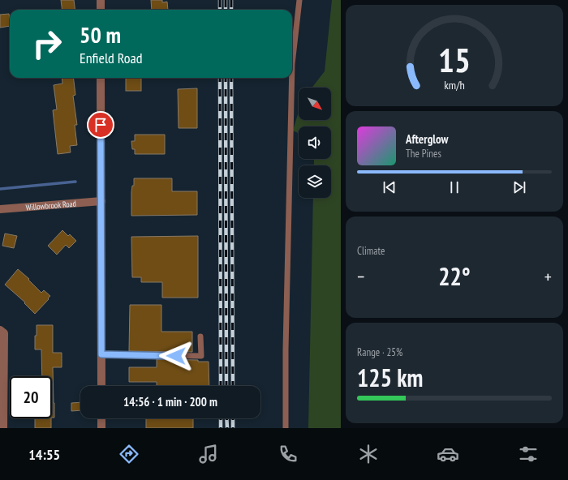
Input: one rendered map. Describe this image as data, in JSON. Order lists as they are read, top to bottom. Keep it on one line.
{"streets":{"street":["Willowbrook Road"]},"north":"bottom right","page":{"turn":["50 m","Enfield Road"],"song":["Afterglow","The Pines"],"tile":["Climate",["Range · 25%","125 km"]],"heat":["−","22°","+"],"limit":"20","trip":"14:56 · 1 min · 200 m","tabs":"14:55","gauge":["15","km/h"]}}
